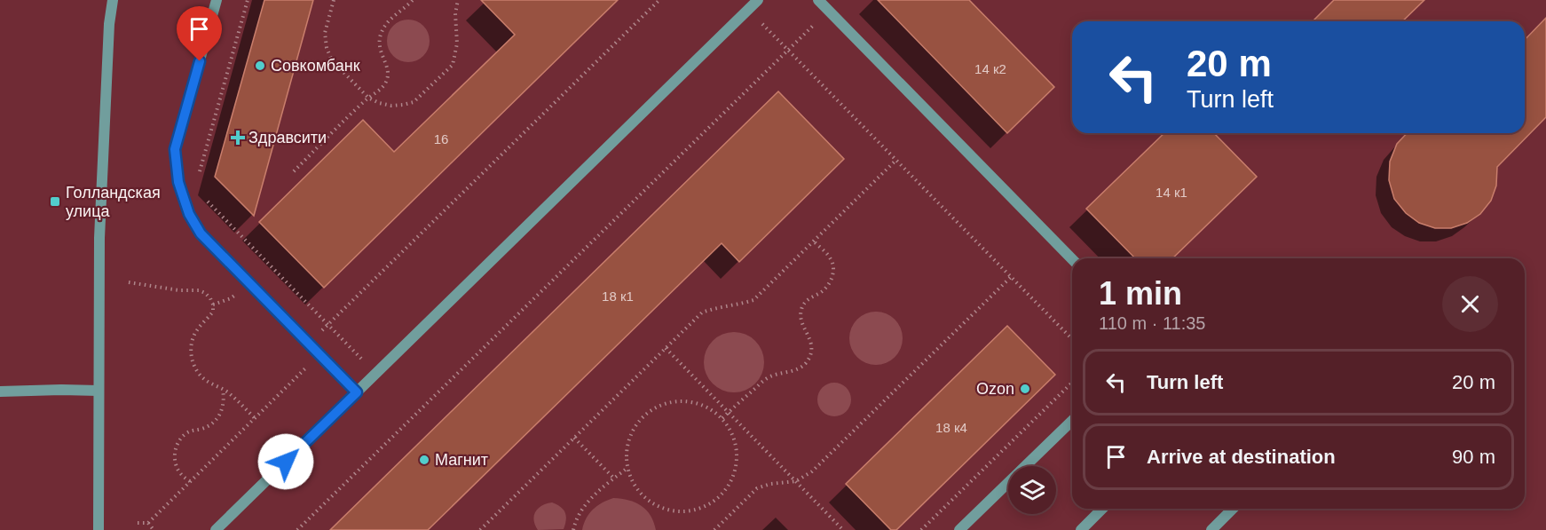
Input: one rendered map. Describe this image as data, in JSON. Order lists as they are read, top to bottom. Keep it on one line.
{"places":{"other":["Совкомбанк","Ozon","Магнит"],"health":["Здравсити"],"transit":["Голландская улица"]},"house_numbers":["14 к2","16","14 к1","18 к1","18 к4"],"page":{"turn":["20 m","Turn left"],"heading":["1 min","110 m · 11:35"],"list":[{"name":"Turn left","value":"20 m"},{"name":"Arrive at destination","value":"90 m"}]}}
